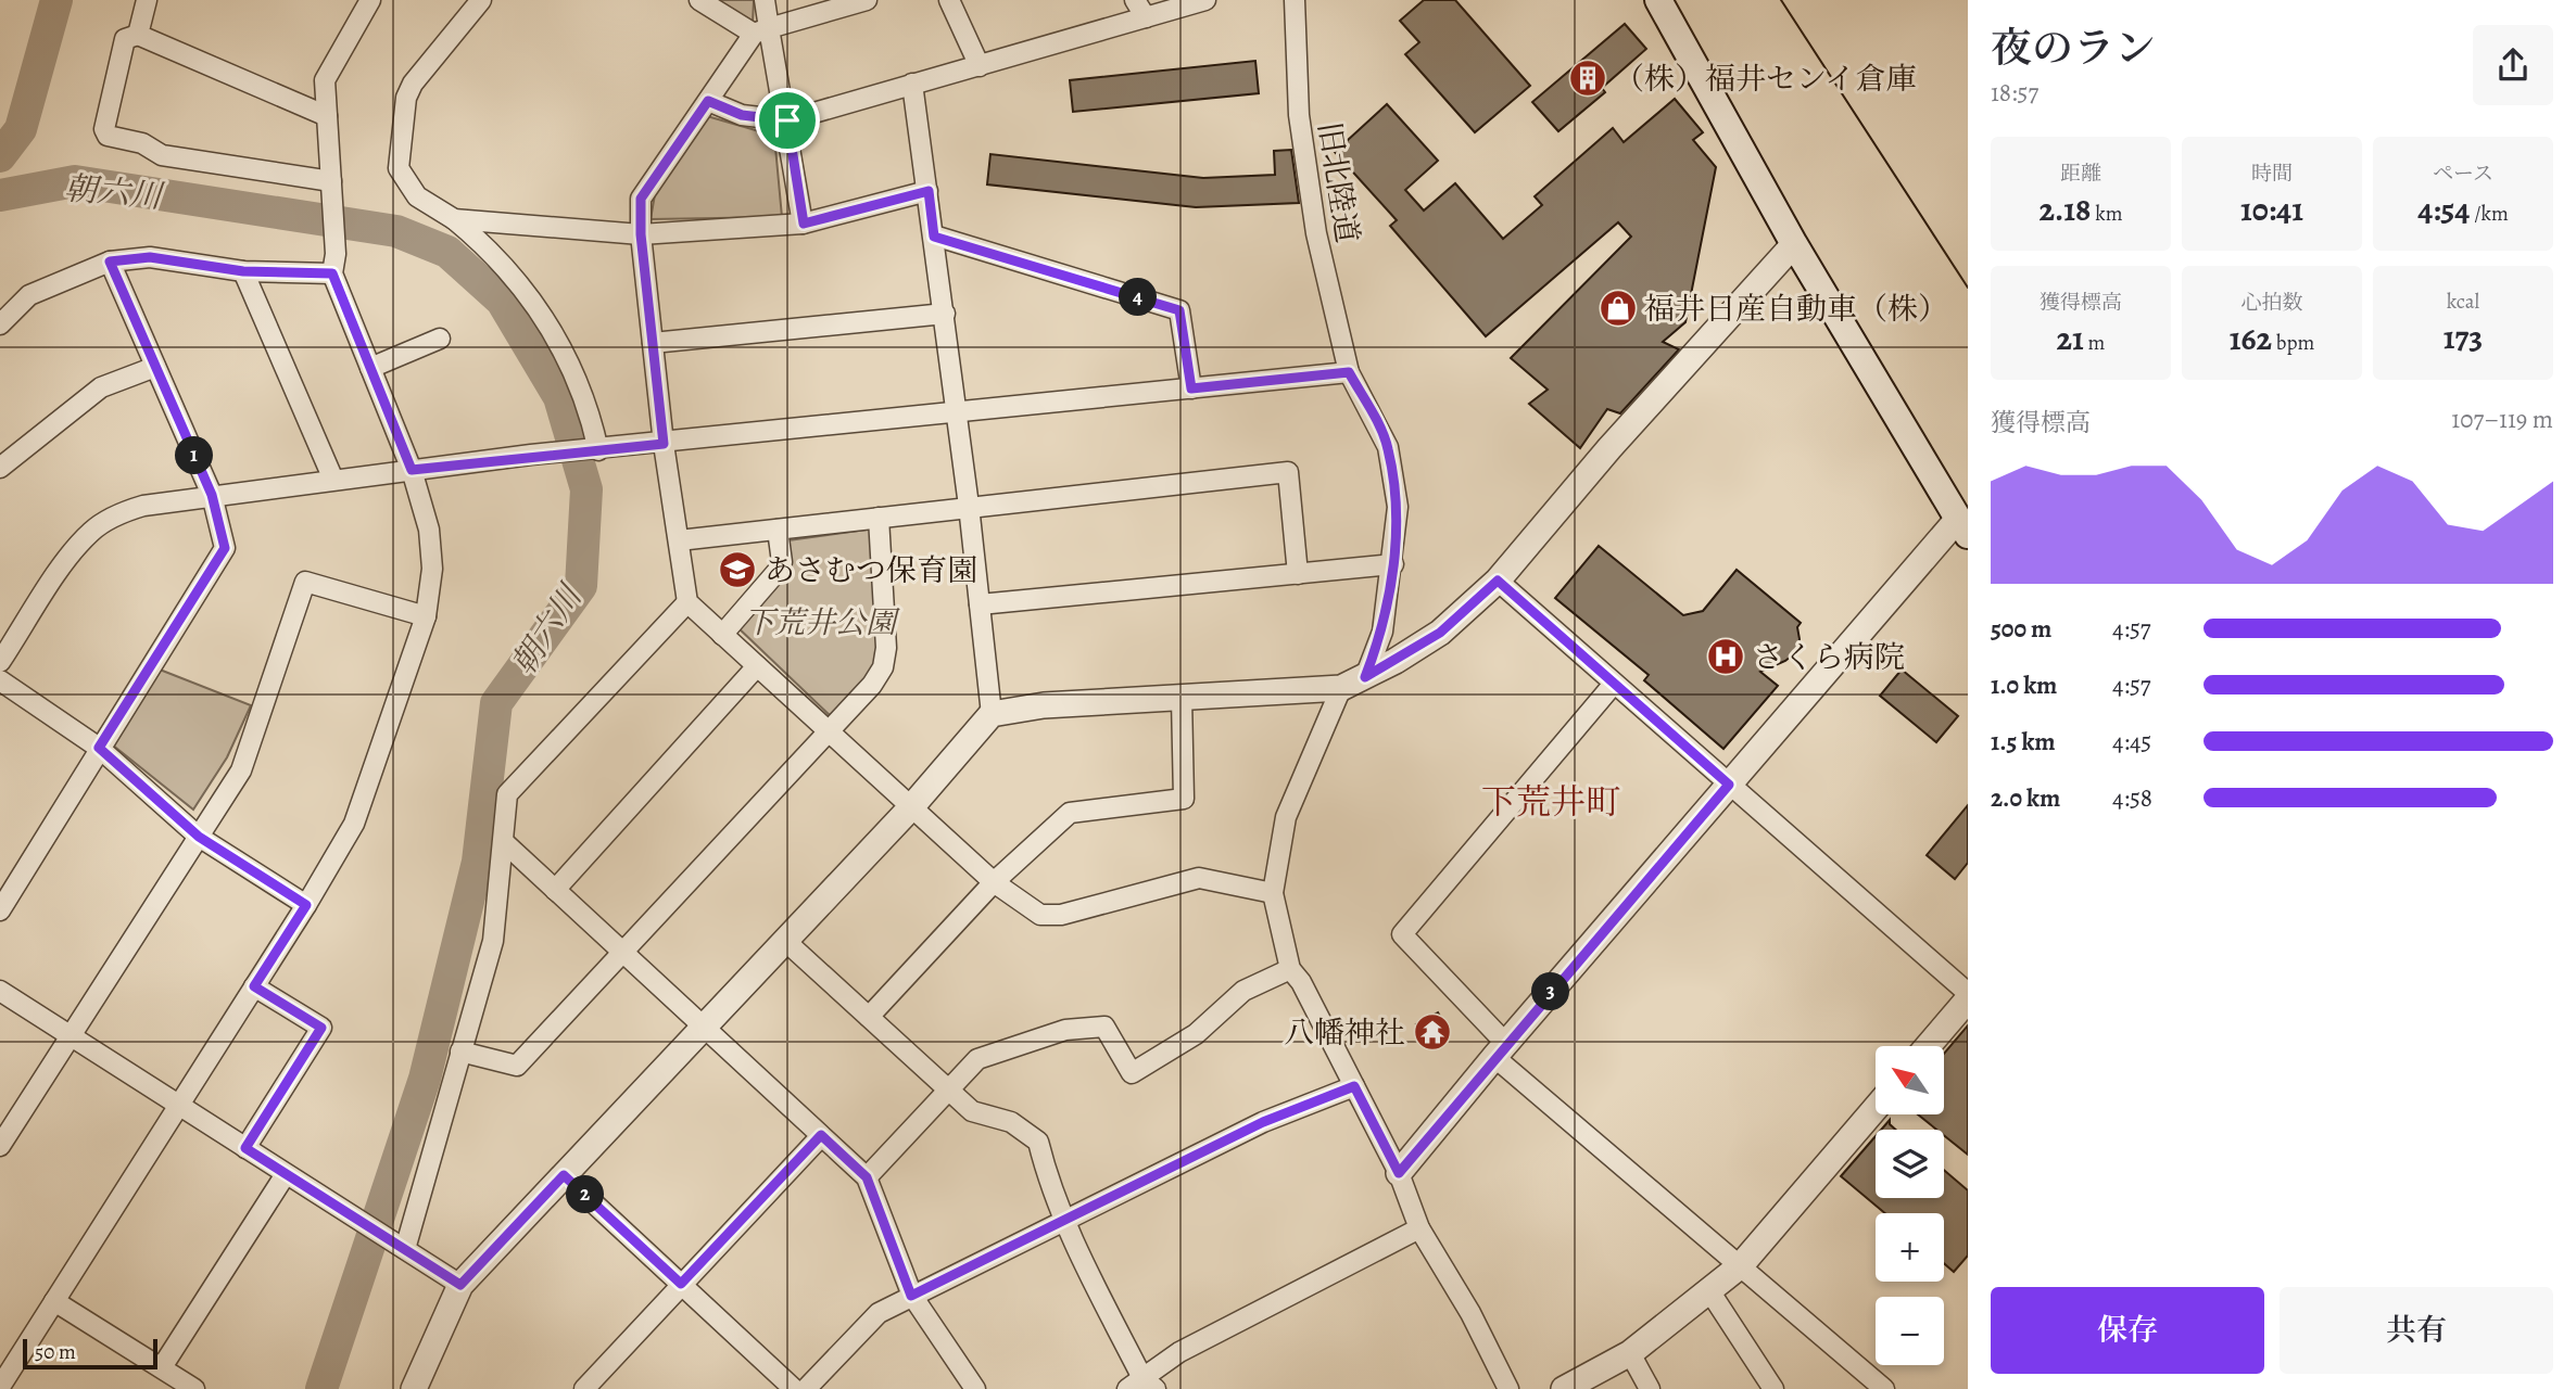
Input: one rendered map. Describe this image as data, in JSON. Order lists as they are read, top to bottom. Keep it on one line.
{"streets":{"street":["旧北陸道"]},"districts":["下荒井町"],"water":["朝六川"],"parks":["下荒井公園"],"places":{"building":["（株）福井センイ倉庫"],"shop":["福井日産自動車（株）"],"school or university":["あさむつ保育園"],"hospital":["さくら病院"],"temple":["八幡神社"]},"scale_bar":"50 m","north":"top left","page":{"heading":["夜のラン","18:57"],"stats":[["距離","2.18 km"],["時間","10:41"],["ペース","4:54 /km"],["獲得標高","21 m"],["心拍数","162 bpm"],["kcal","173"]],"pins":["4","1","3","2"],"chart":["獲得標高","107–119 m"],"list":[{"name":"500 m","note":"4:57"},{"name":"1.0 km","note":"4:57"},{"name":"1.5 km","note":"4:45"},{"name":"2.0 km","note":"4:58"}],"map_buttons":["+","−"],"buttons":["保存","共有"],"scale":"50 m"}}
